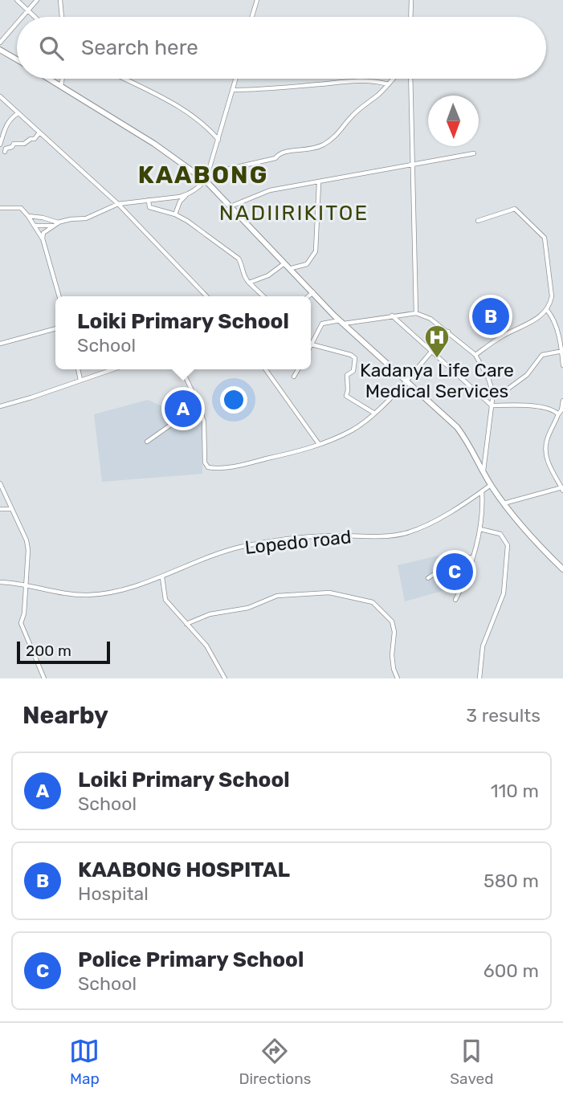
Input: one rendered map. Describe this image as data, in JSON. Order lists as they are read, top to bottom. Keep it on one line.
{"streets":{"street":["Lopedo road"]},"districts":["KAABONG","NADIIRIKITOE"],"places":{"hospital":["Kadanya Life Care Medical Services"]},"scale_bar":"200 m","north":"bottom","page":{"search":"Search here","pins":["B","A","C"],"popup":["Loiki Primary School","School"],"scale":"200 m","heading":["Nearby","3 results"],"list":[{"mark":"A","name":"Loiki Primary School","note":"School","value":"110 m"},{"mark":"B","name":"KAABONG HOSPITAL","note":"Hospital","value":"580 m"},{"mark":"C","name":"Police Primary School","note":"School","value":"600 m"}],"nav":["Map","Directions","Saved"]}}
